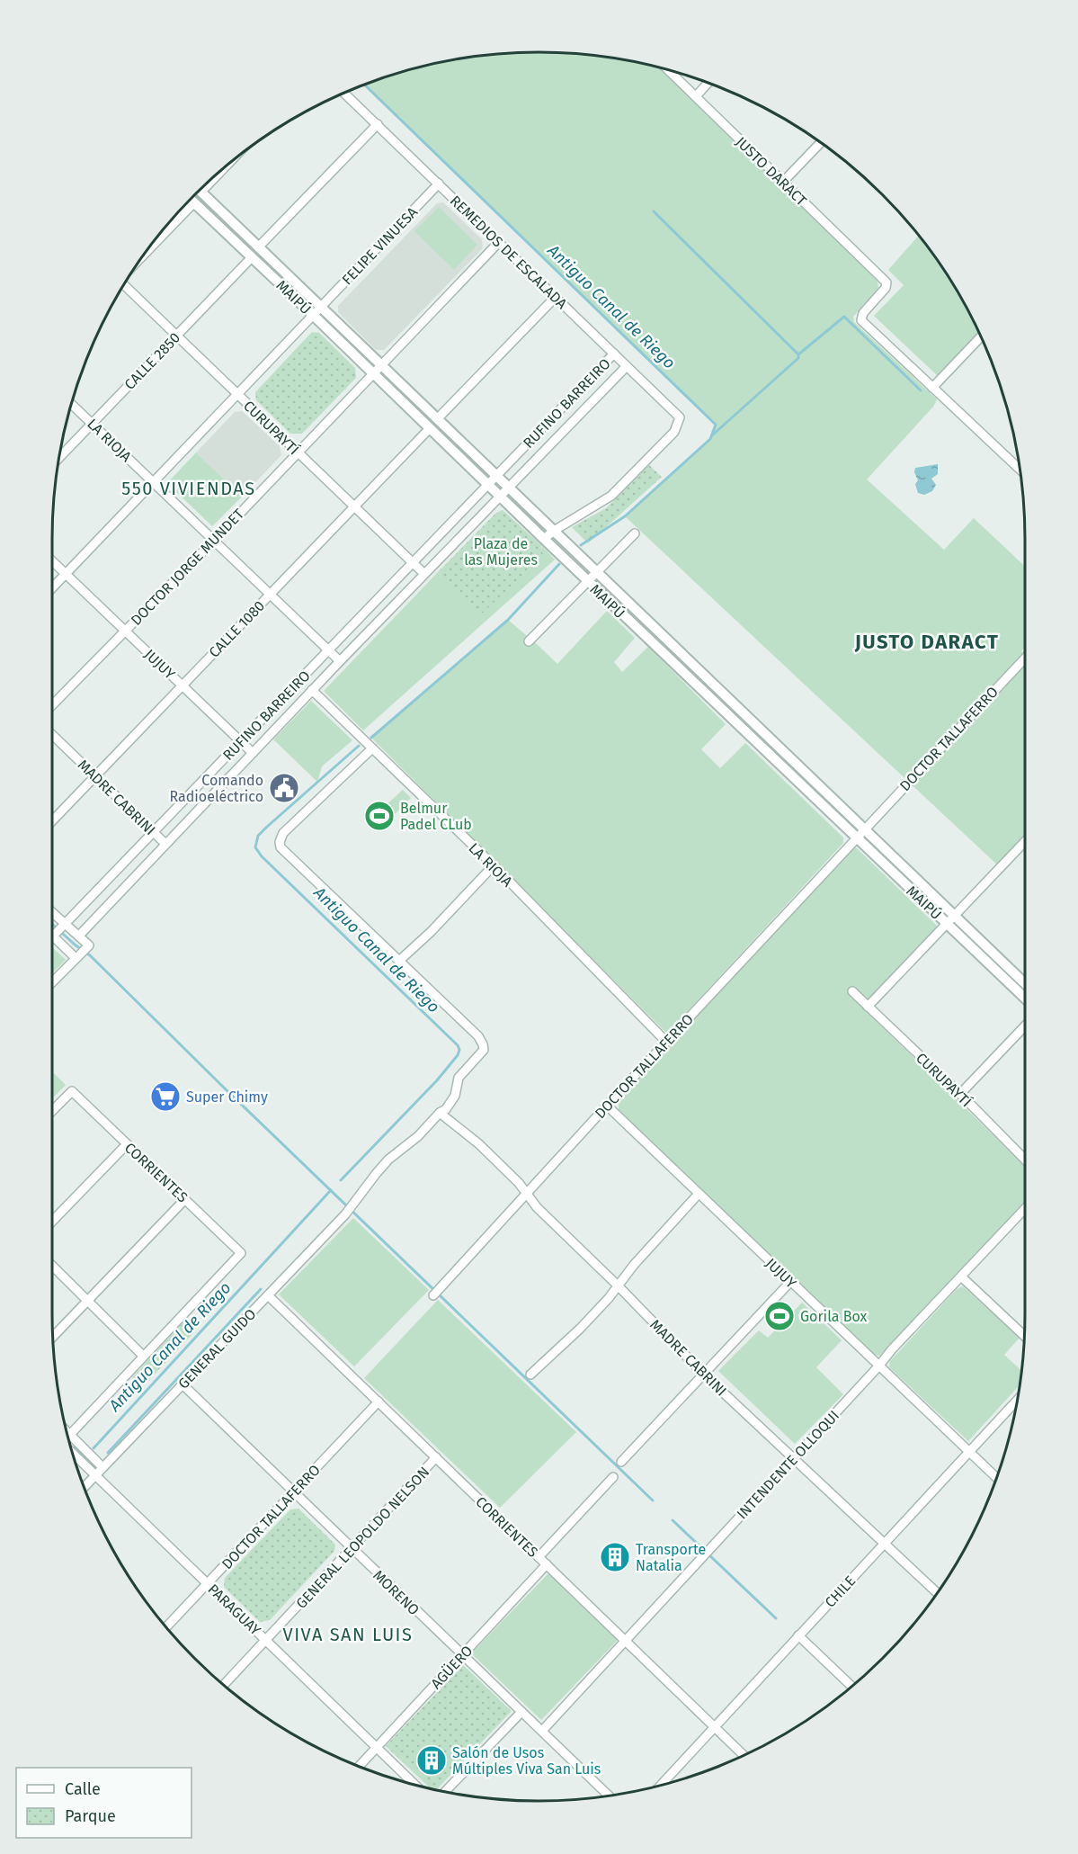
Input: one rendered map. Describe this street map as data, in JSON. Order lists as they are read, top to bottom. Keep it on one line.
{"streets":{"street":["JUSTO DARACT","FELIPE VINUESA","REMEDIOS DE ESCALADA","MAIPÚ","CALLE 2850","RUFINO BARREIRO","CURUPAYTÍ","LA RIOJA","DOCTOR JORGE MUNDET","CALLE 1080","JUJUY","DOCTOR TALLAFERRO","MADRE CABRINI","CORRIENTES","GENERAL GUIDO","INTENDENTE OLLOQUI","GENERAL LEOPOLDO NELSON","CHILE","MORENO","PARAGUAY","AGÜERO"]},"crossings":[["FELIPE VINUESA","REMEDIOS DE ESCALADA"],["FELIPE VINUESA","MAIPÚ"],["FELIPE VINUESA","CURUPAYTÍ"],["FELIPE VINUESA","LA RIOJA"],["FELIPE VINUESA","JUJUY"],["REMEDIOS DE ESCALADA","MAIPÚ"],["REMEDIOS DE ESCALADA","RUFINO BARREIRO"],["MAIPÚ","CALLE 2850"],["MAIPÚ","RUFINO BARREIRO"],["MAIPÚ","DOCTOR JORGE MUNDET"],["MAIPÚ","CALLE 1080"],["MAIPÚ","DOCTOR TALLAFERRO"],["CALLE 2850","CURUPAYTÍ"],["CALLE 2850","LA RIOJA"],["RUFINO BARREIRO","CURUPAYTÍ"],["RUFINO BARREIRO","LA RIOJA"],["RUFINO BARREIRO","JUJUY"],["RUFINO BARREIRO","MADRE CABRINI"],["CURUPAYTÍ","DOCTOR JORGE MUNDET"],["CURUPAYTÍ","CALLE 1080"],["LA RIOJA","DOCTOR JORGE MUNDET"],["LA RIOJA","CALLE 1080"],["LA RIOJA","DOCTOR TALLAFERRO"],["DOCTOR JORGE MUNDET","JUJUY"],["CALLE 1080","JUJUY"],["CALLE 1080","MADRE CABRINI"],["JUJUY","DOCTOR TALLAFERRO"],["JUJUY","INTENDENTE OLLOQUI"],["JUJUY","CHILE"],["DOCTOR TALLAFERRO","MADRE CABRINI"],["DOCTOR TALLAFERRO","CORRIENTES"],["DOCTOR TALLAFERRO","MORENO"],["DOCTOR TALLAFERRO","PARAGUAY"],["MADRE CABRINI","GENERAL GUIDO"],["MADRE CABRINI","INTENDENTE OLLOQUI"],["MADRE CABRINI","CHILE"],["CORRIENTES","GENERAL GUIDO"],["CORRIENTES","INTENDENTE OLLOQUI"],["CORRIENTES","GENERAL LEOPOLDO NELSON"],["CORRIENTES","CHILE"],["CORRIENTES","AGÜERO"],["GENERAL GUIDO","MORENO"],["GENERAL GUIDO","PARAGUAY"],["INTENDENTE OLLOQUI","MORENO"],["GENERAL LEOPOLDO NELSON","MORENO"],["GENERAL LEOPOLDO NELSON","PARAGUAY"],["MORENO","AGÜERO"],["PARAGUAY","AGÜERO"]],"districts":["550 VIVIENDAS","JUSTO DARACT","VIVA SAN LUIS"],"water":["Antiguo Canal de Riego"],"parks":["Plaza de las Mujeres"],"places":{"public building":["Comando Radioeléctrico"],"sports":["Belmur Padel CLub","Gorila Box"],"supermarket":["Super Chimy"],"building":["Transporte Natalia","Salón de Usos Múltiples Viva San Luis"]},"legend":["Calle","Parque"]}
